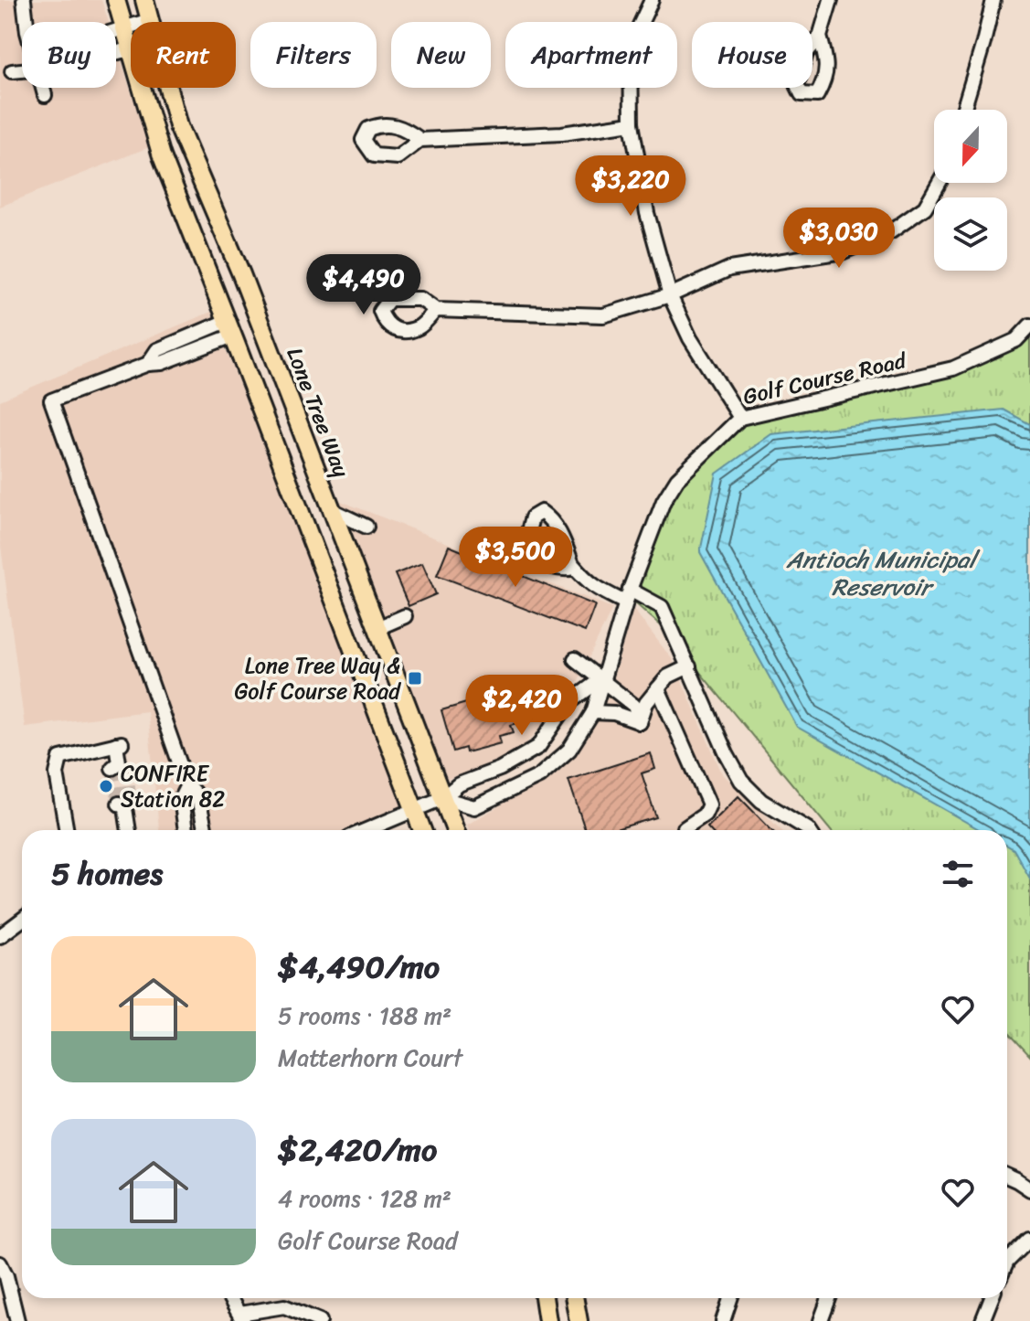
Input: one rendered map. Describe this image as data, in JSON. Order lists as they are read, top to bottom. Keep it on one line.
{"streets":{"main road":["Lone Tree Way"],"street":["Golf Course Road"]},"crossings":[["Golf Course Road","Lone Tree Way"]],"water":["Antioch Municipal Reservoir"],"places":{"transit":["Lone Tree Way & Golf Course Road"],"other":["CONFIRE Station 82"]},"north":"bottom","page":{"chip":["Buy","Rent","Filters","New","Apartment","House"],"price":["$3,220","$3,030","$4,490","$3,500","$2,420"],"heading":"5 homes","list":[{"name":"$4,490/mo","note":"5 rooms · 188 m² · Matterhorn Court"},{"name":"$2,420/mo","note":"4 rooms · 128 m² · Golf Course Road"}]}}
